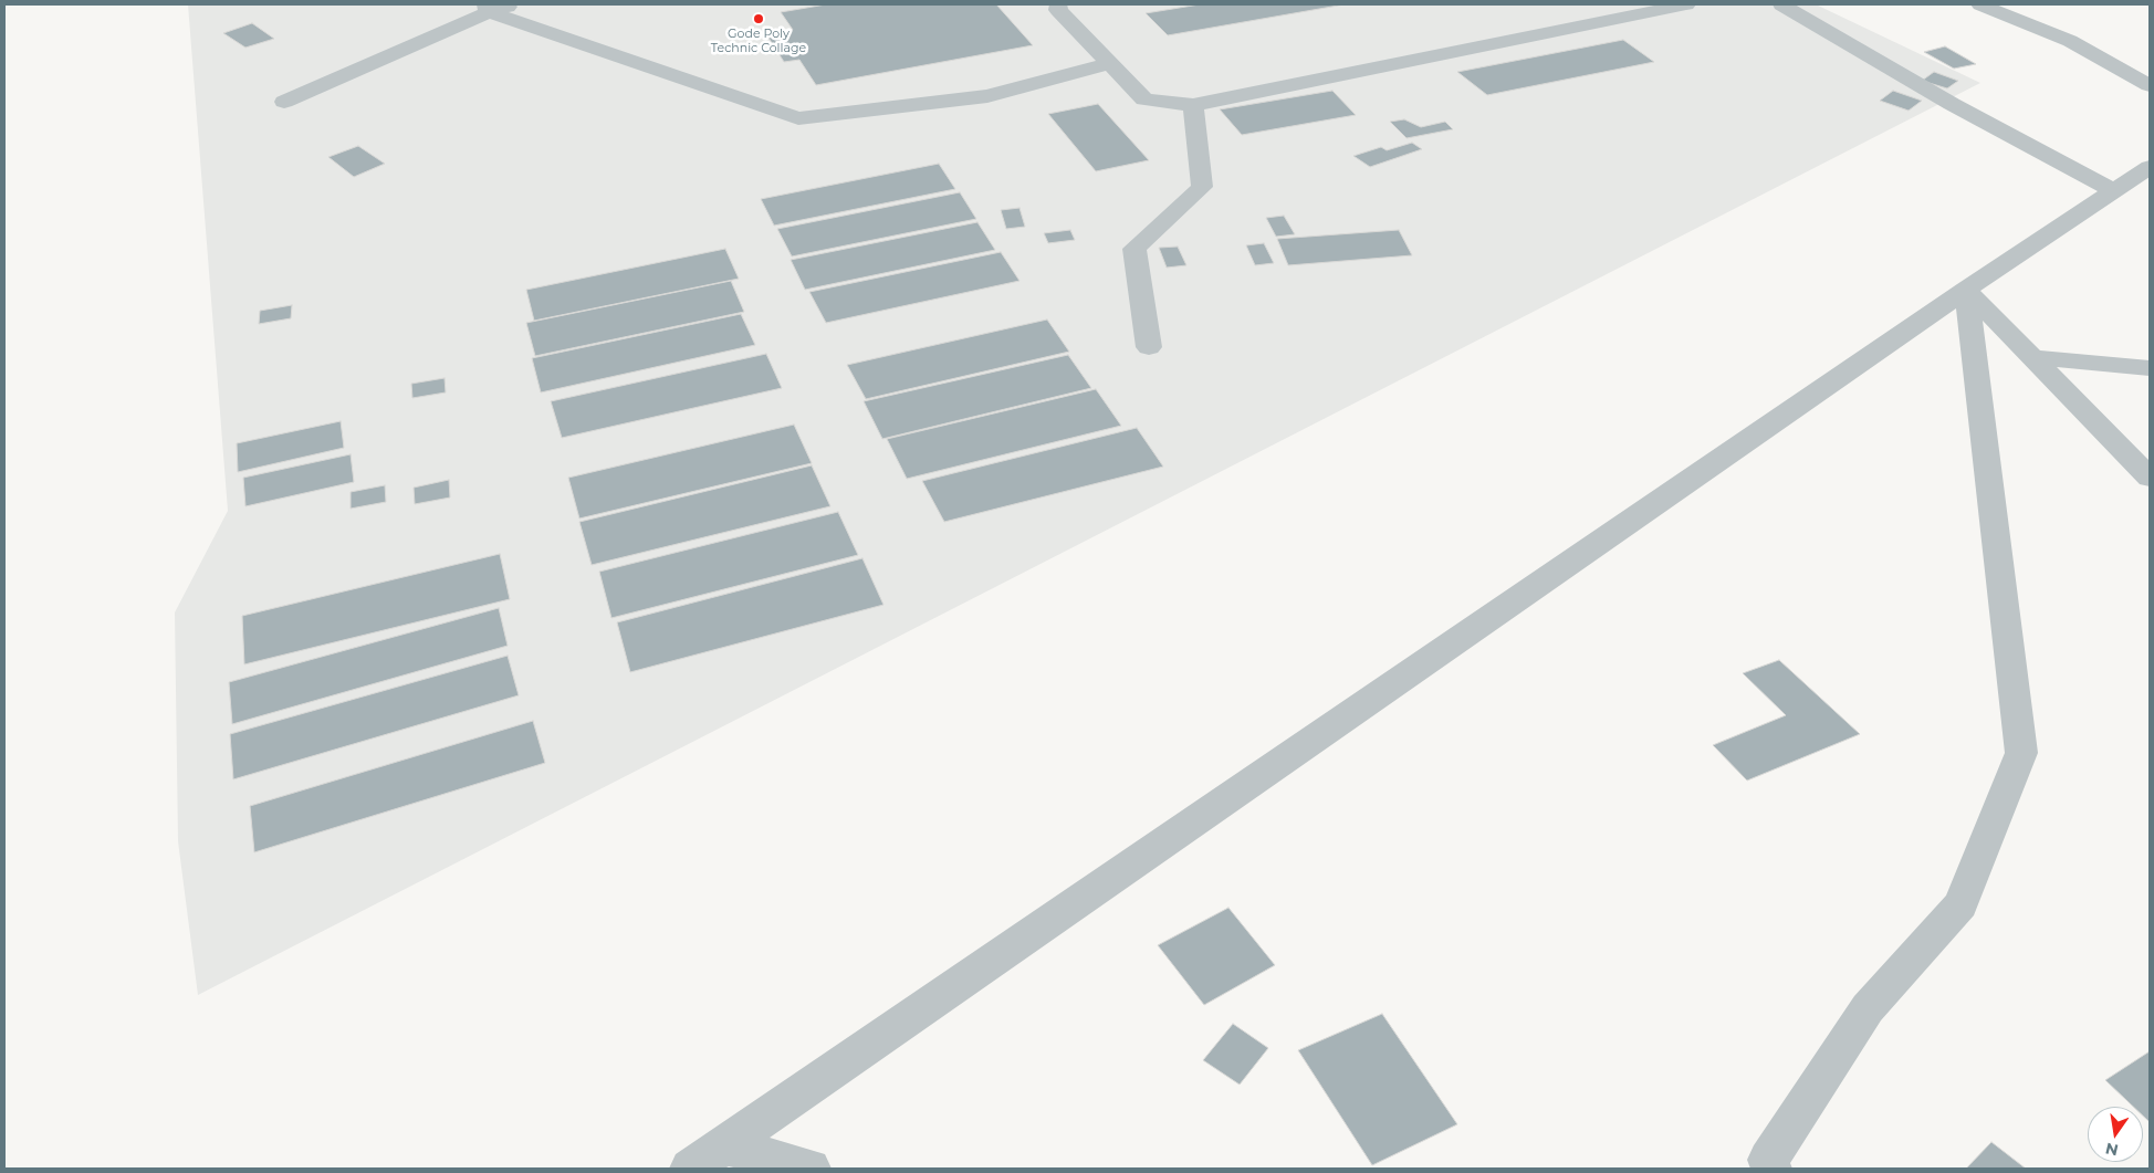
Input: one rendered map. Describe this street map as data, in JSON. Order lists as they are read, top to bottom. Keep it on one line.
{"places":["Gode Poly Technic Collage"],"north":"bottom"}
